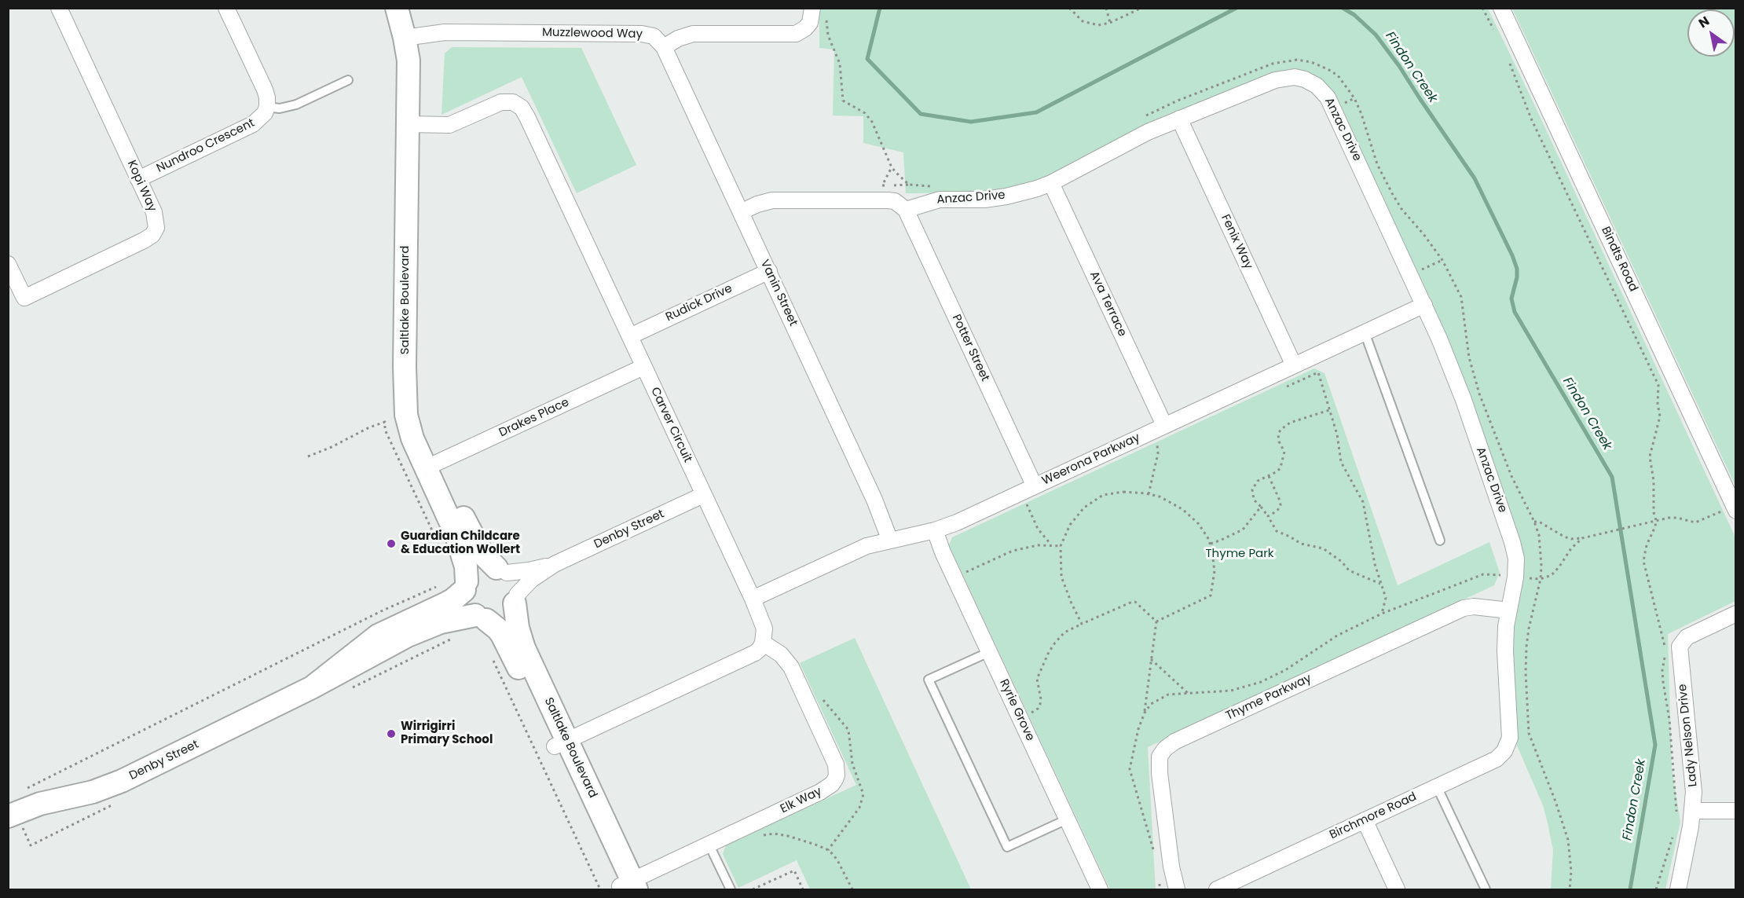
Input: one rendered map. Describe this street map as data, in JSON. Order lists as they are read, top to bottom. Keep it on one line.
{"streets":{"street":["Muzzlewood Way","Anzac Drive","Nundroo Crescent","Kopi Way","Fenix Way","Bindts Road","Vanin Street","Saltlake Boulevard","Rudick Drive","Ava Terrace","Potter Street","Drakes Place","Carver Circuit","Weerona Parkway","Denby Street","Thyme Parkway","Ryrie Grove","Lady Nelson Drive","Elk Way","Birchmore Road"]},"crossings":[["Muzzlewood Way","Vanin Street"],["Muzzlewood Way","Saltlake Boulevard"],["Anzac Drive","Fenix Way"],["Anzac Drive","Ava Terrace"],["Anzac Drive","Potter Street"],["Anzac Drive","Weerona Parkway"],["Anzac Drive","Thyme Parkway"],["Anzac Drive","Birchmore Road"],["Nundroo Crescent","Kopi Way"],["Fenix Way","Weerona Parkway"],["Vanin Street","Rudick Drive"],["Vanin Street","Weerona Parkway"],["Saltlake Boulevard","Drakes Place"],["Saltlake Boulevard","Carver Circuit"],["Saltlake Boulevard","Denby Street"],["Saltlake Boulevard","Elk Way"],["Rudick Drive","Carver Circuit"],["Ava Terrace","Weerona Parkway"],["Potter Street","Weerona Parkway"],["Drakes Place","Carver Circuit"],["Carver Circuit","Weerona Parkway"],["Carver Circuit","Denby Street"],["Carver Circuit","Elk Way"],["Weerona Parkway","Ryrie Grove"]],"water":["Findon Creek"],"parks":["Thyme Park"],"places":["Guardian Childcare & Education Wollert","Wirrigirri Primary School"],"north":"top left"}
